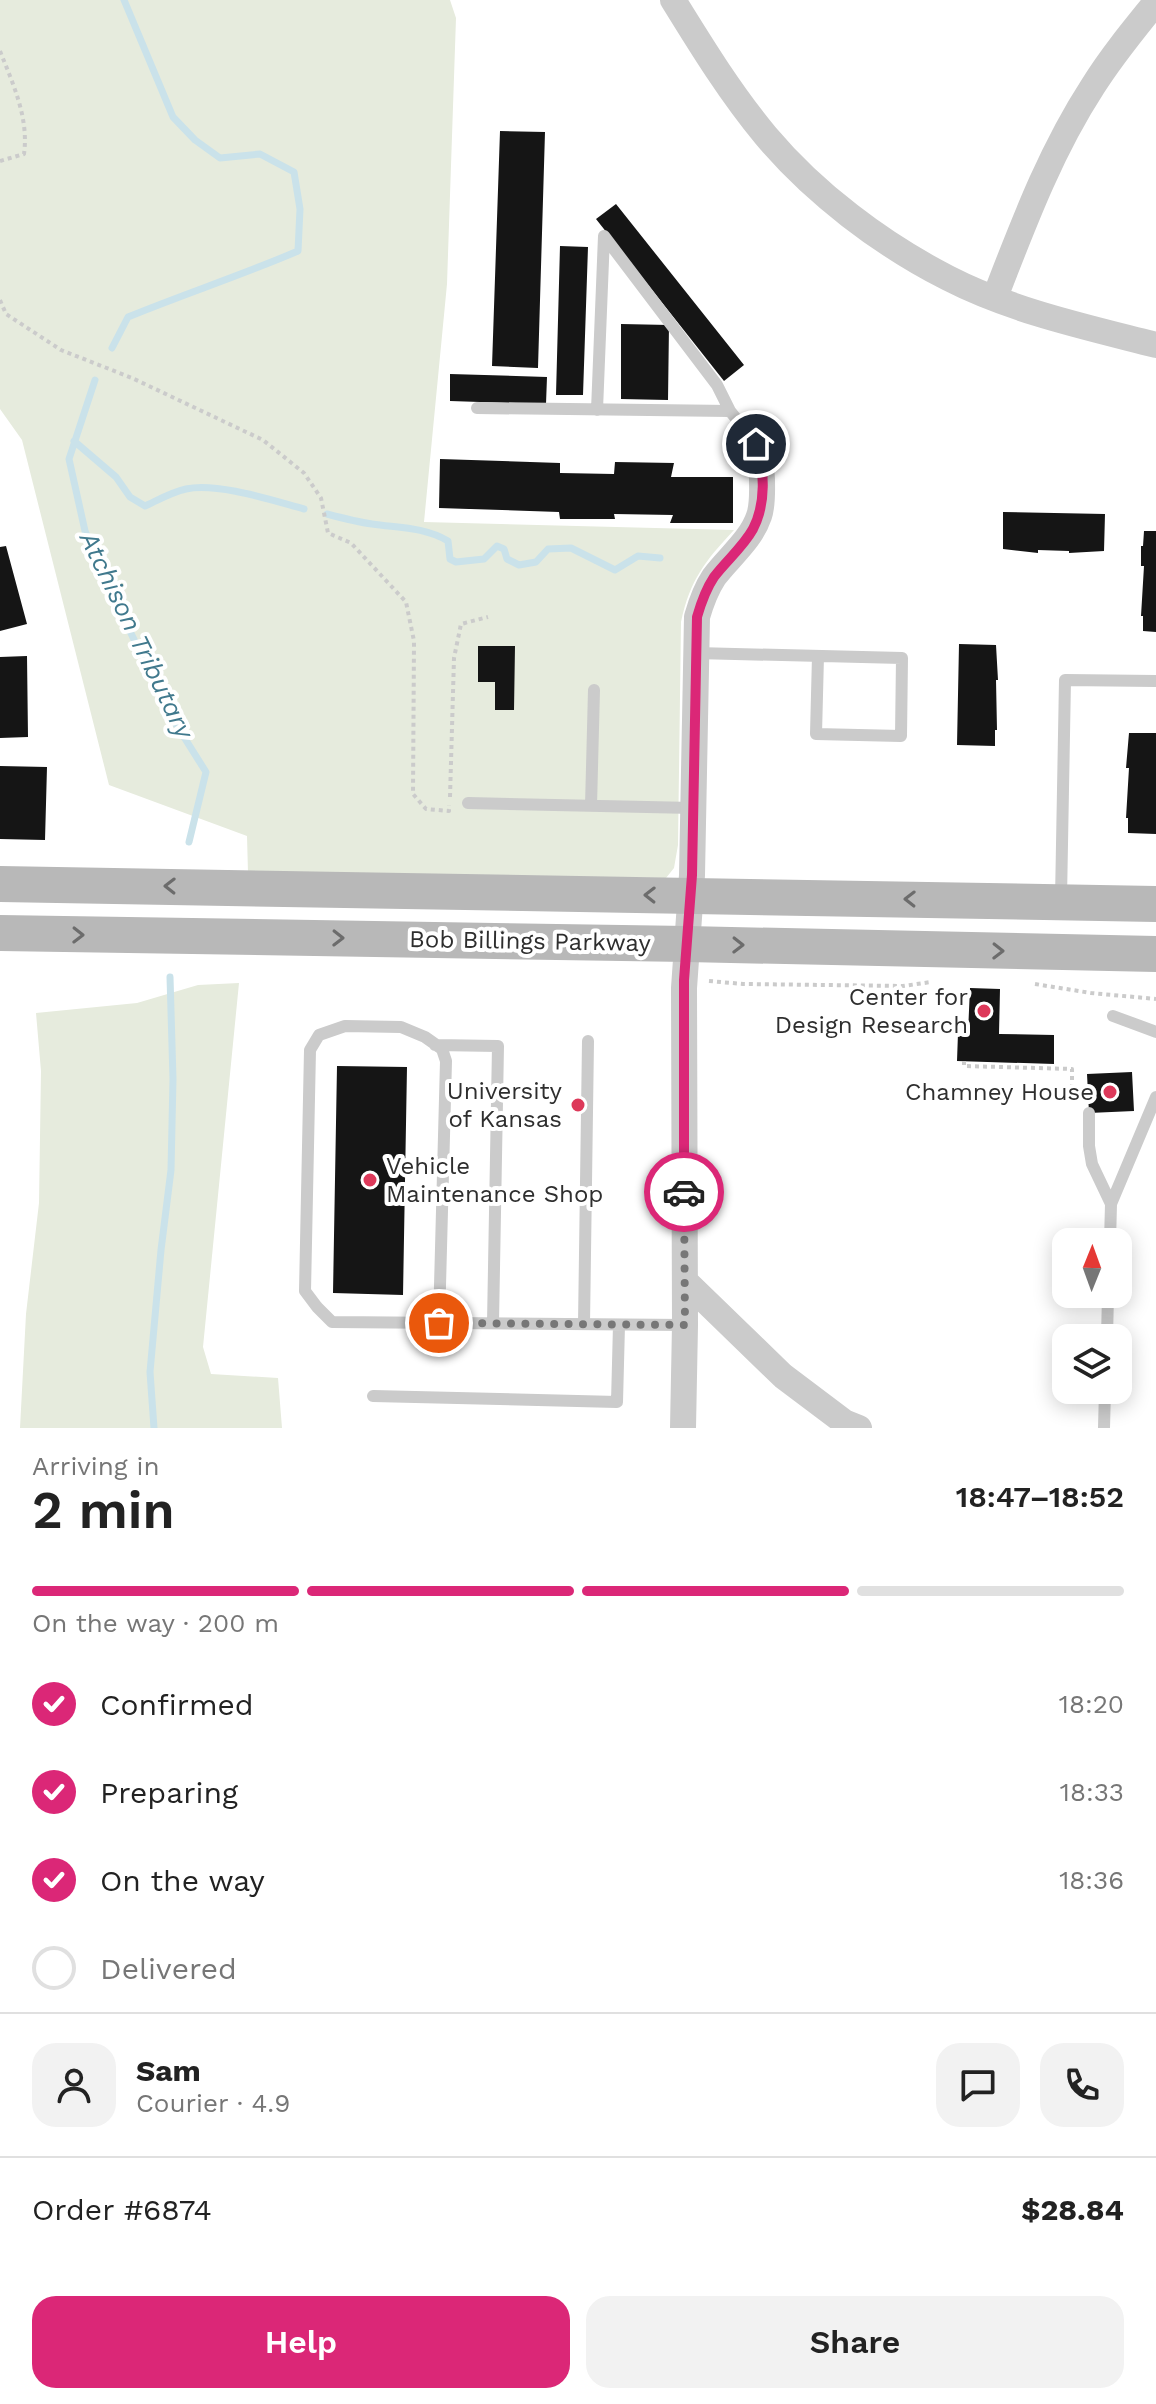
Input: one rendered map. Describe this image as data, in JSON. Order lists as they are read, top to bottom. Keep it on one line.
{"streets":{"main road":["Bob Billings Parkway"]},"water":["Atchison Tributary"],"places":["Center for Design Research","Chamney House","University of Kansas","Vehicle Maintenance Shop"],"north":"top","page":{"heading":["2 min","Arriving in","18:47–18:52"],"panel":["Sam","Courier · 4.9","Order #6874","$28.84"],"bar":"On the way · 200 m","list":[["Confirmed","18:20"],["Preparing","18:33"],["On the way","18:36"],"Delivered"],"buttons":["Help","Share"]}}
